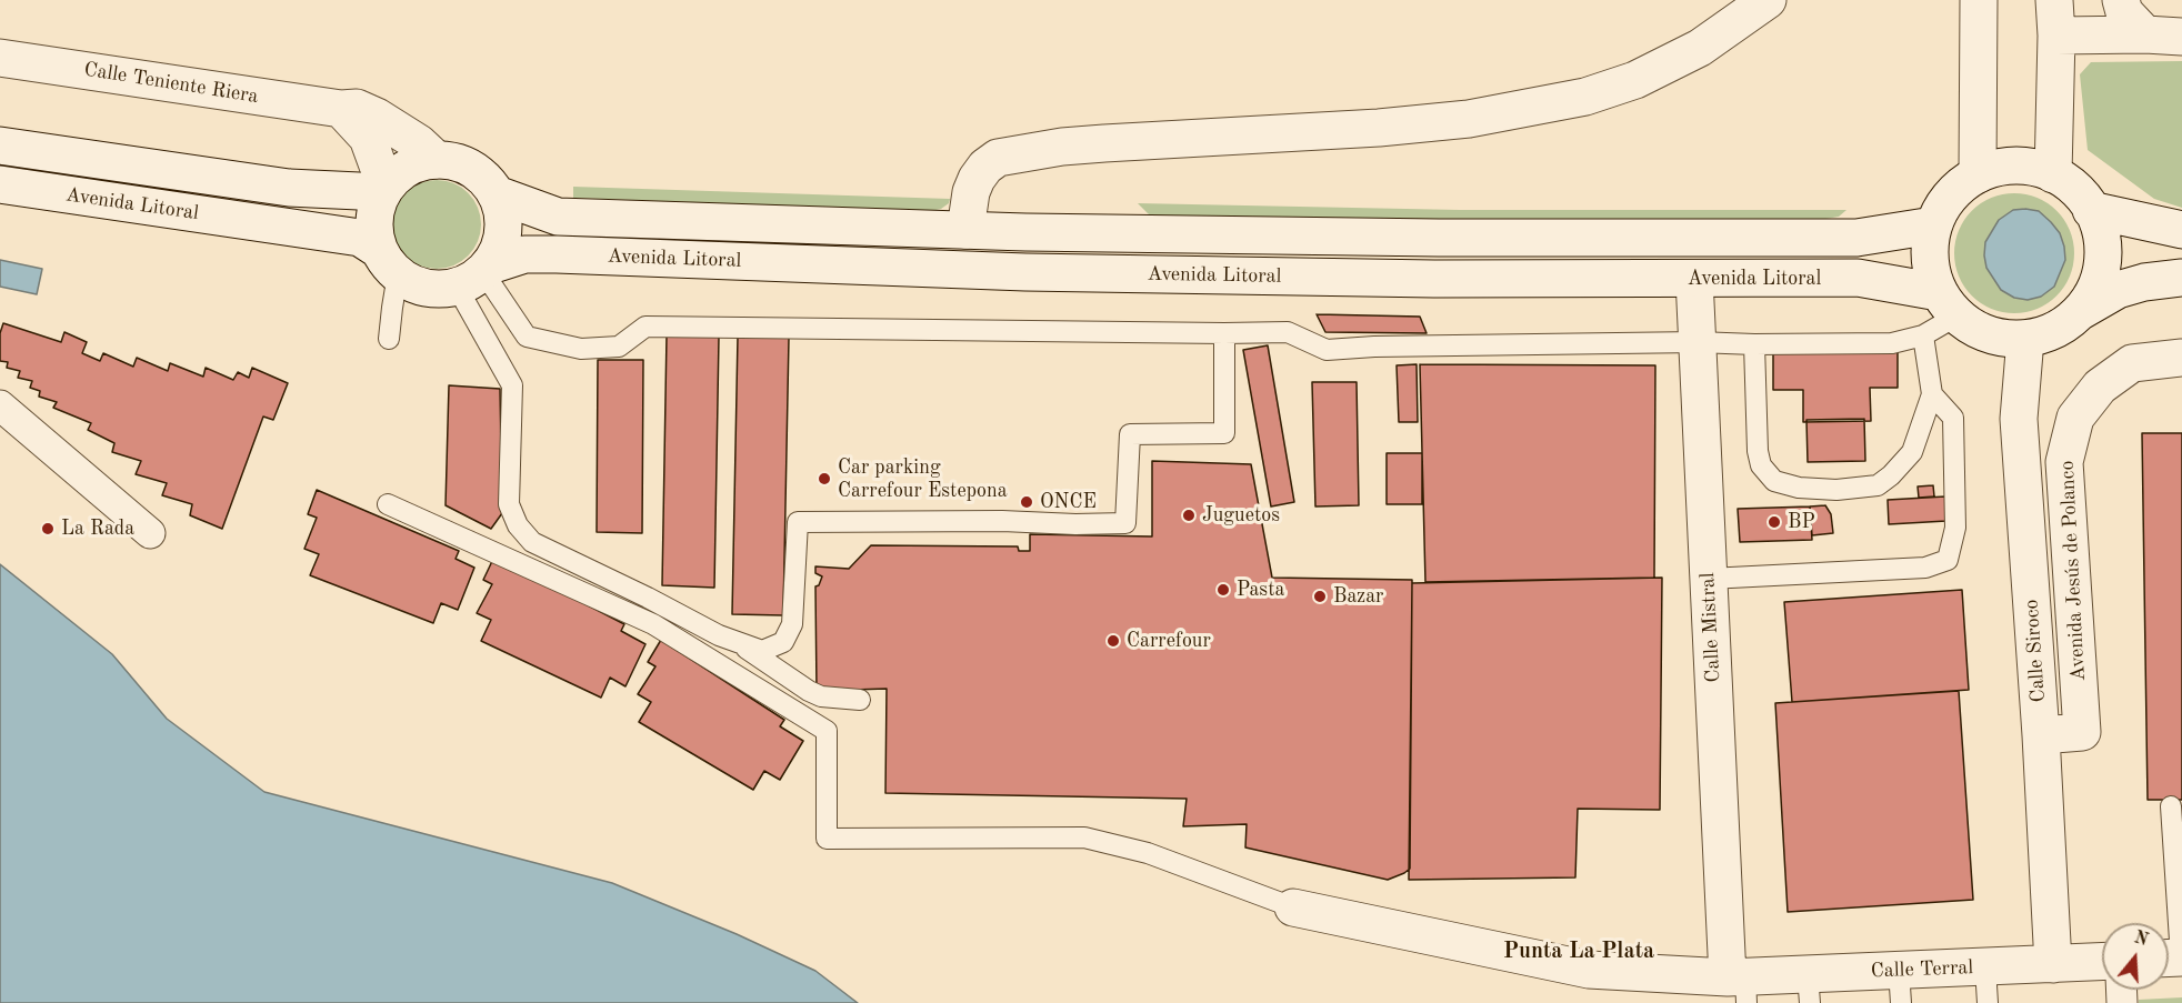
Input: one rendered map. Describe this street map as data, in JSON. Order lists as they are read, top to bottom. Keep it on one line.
{"streets":{"main road":["Calle Teniente Riera","Avenida Litoral","Avenida Jesús de Polanco","Calle Mistral","Calle Siroco","Calle Terral"]},"crossings":[["Calle Teniente Riera","Avenida Litoral"],["Avenida Litoral","Calle Mistral"],["Avenida Litoral","Calle Siroco"],["Avenida Jesús de Polanco","Calle Siroco"],["Calle Mistral","Calle Terral"],["Calle Siroco","Calle Terral"]],"districts":["Punta La Plata"],"places":["Car parking Carrefour Estepona","ONCE","Juguetos","BP","La Rada","Pasta","Bazar","Carrefour"],"north":"top"}
